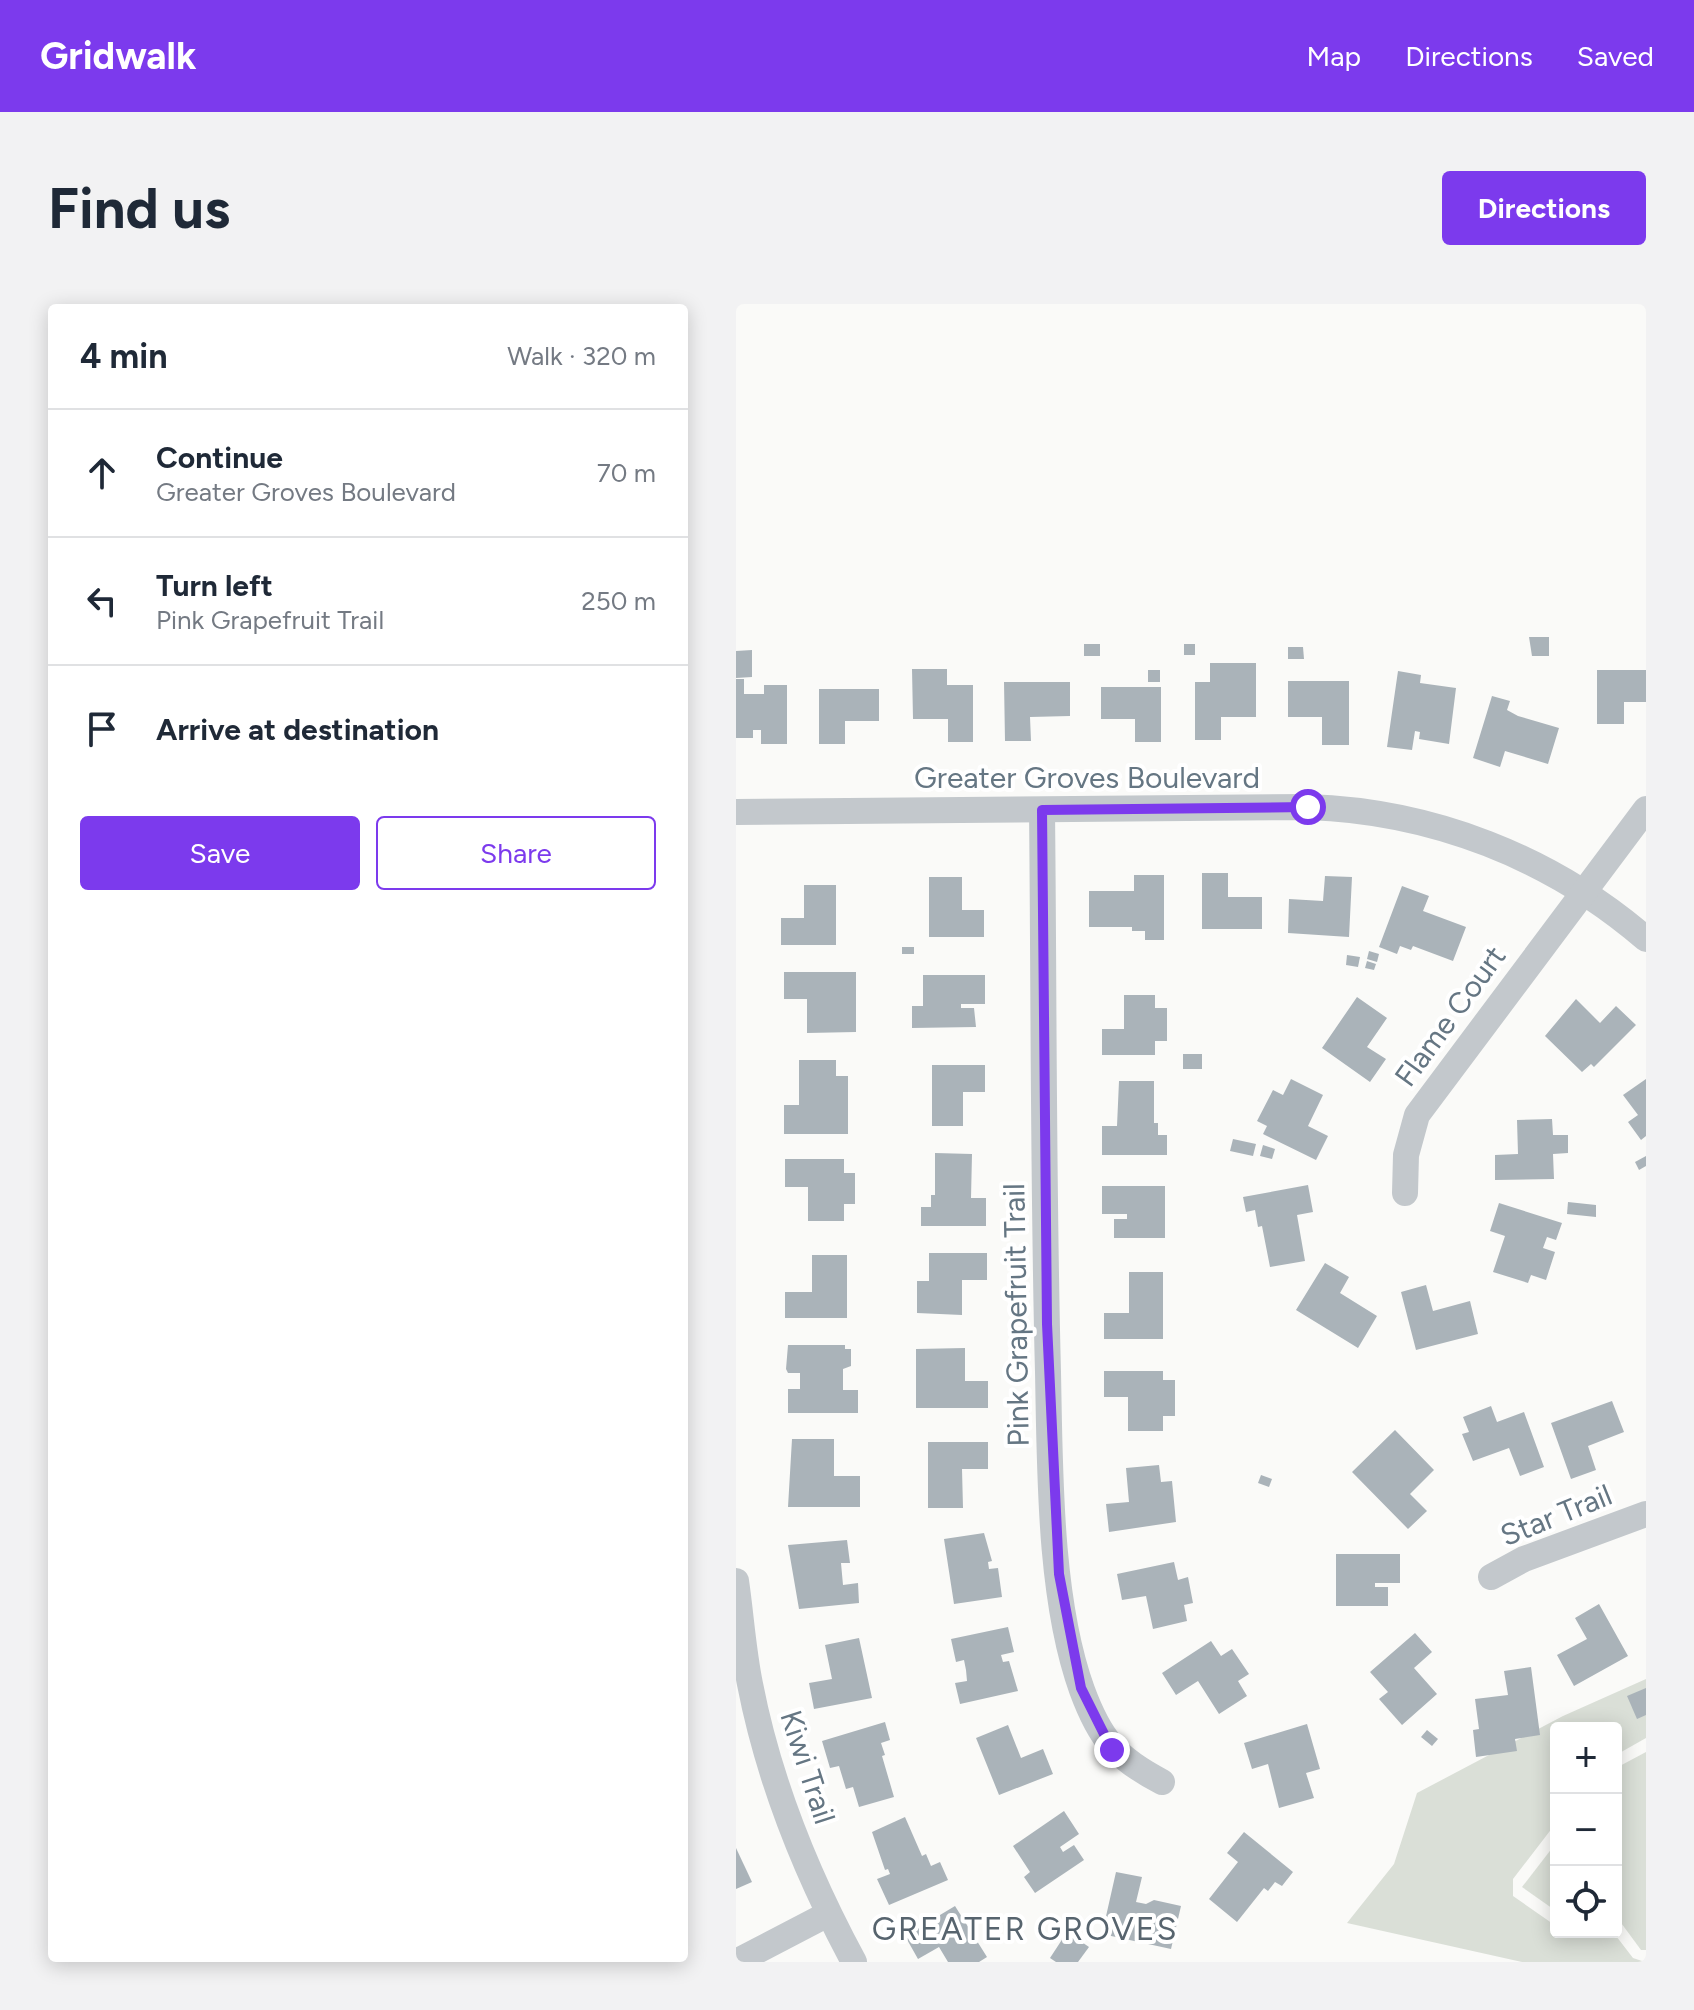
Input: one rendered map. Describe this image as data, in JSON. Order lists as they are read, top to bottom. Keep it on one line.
{"streets":{"street":["Greater Groves Boulevard","Flame Court","Pink Grapefruit Trail","Star Trail","Kiwi Trail"]},"crossings":[["Greater Groves Boulevard","Flame Court"],["Greater Groves Boulevard","Pink Grapefruit Trail"]],"districts":["GREATER GROVES"],"page":{"header":"Gridwalk","nav":["Map","Directions","Saved"],"buttons":["Directions",["Save","Share"]],"title":"Find us","heading":["4 min","Walk · 320 m"],"list":[["Continue","Greater Groves Boulevard","70 m"],["Turn left","Pink Grapefruit Trail","250 m"],"Arrive at destination"],"map_buttons":["+","−"]}}
